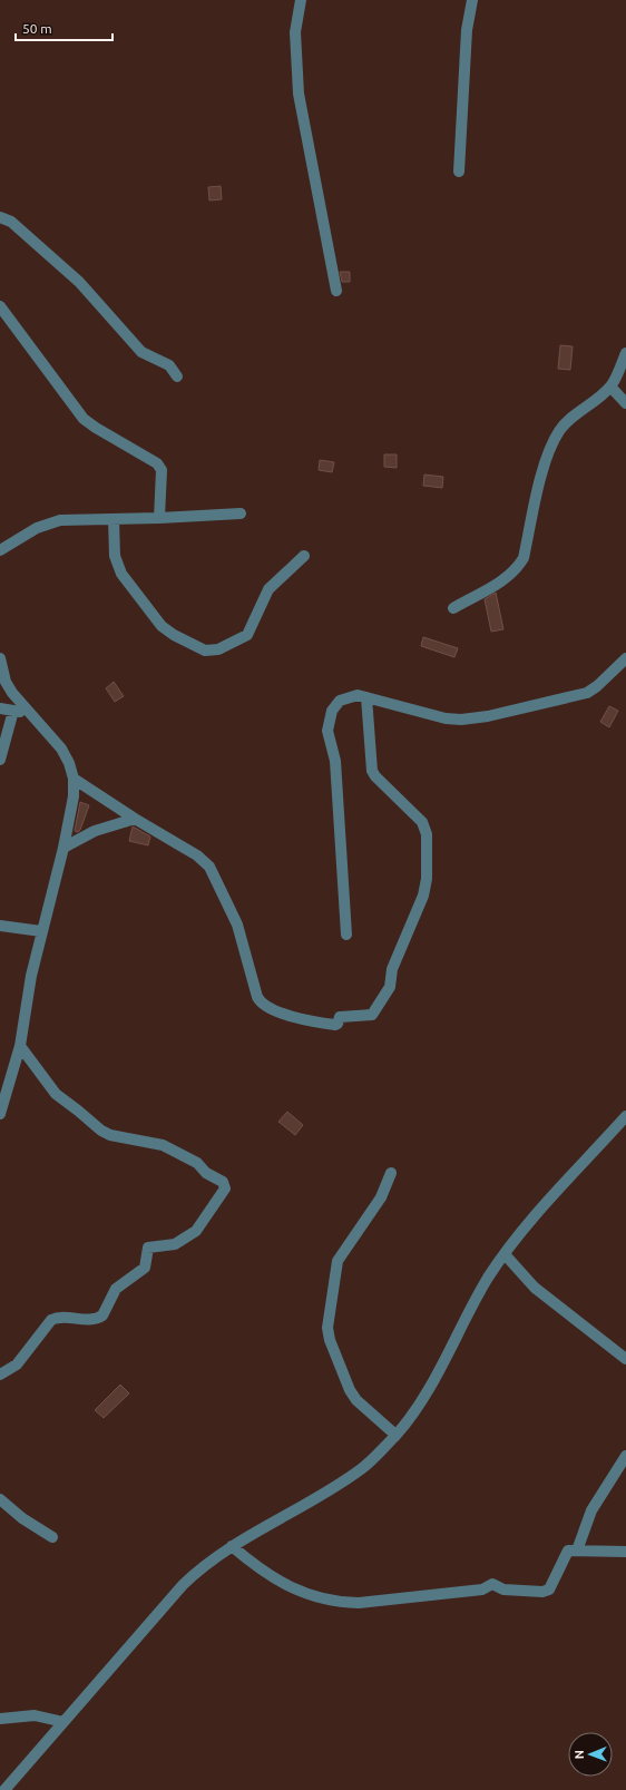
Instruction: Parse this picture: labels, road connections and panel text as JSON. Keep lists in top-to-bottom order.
{
  "scale_bar": "50 m",
  "north": "left"
}
